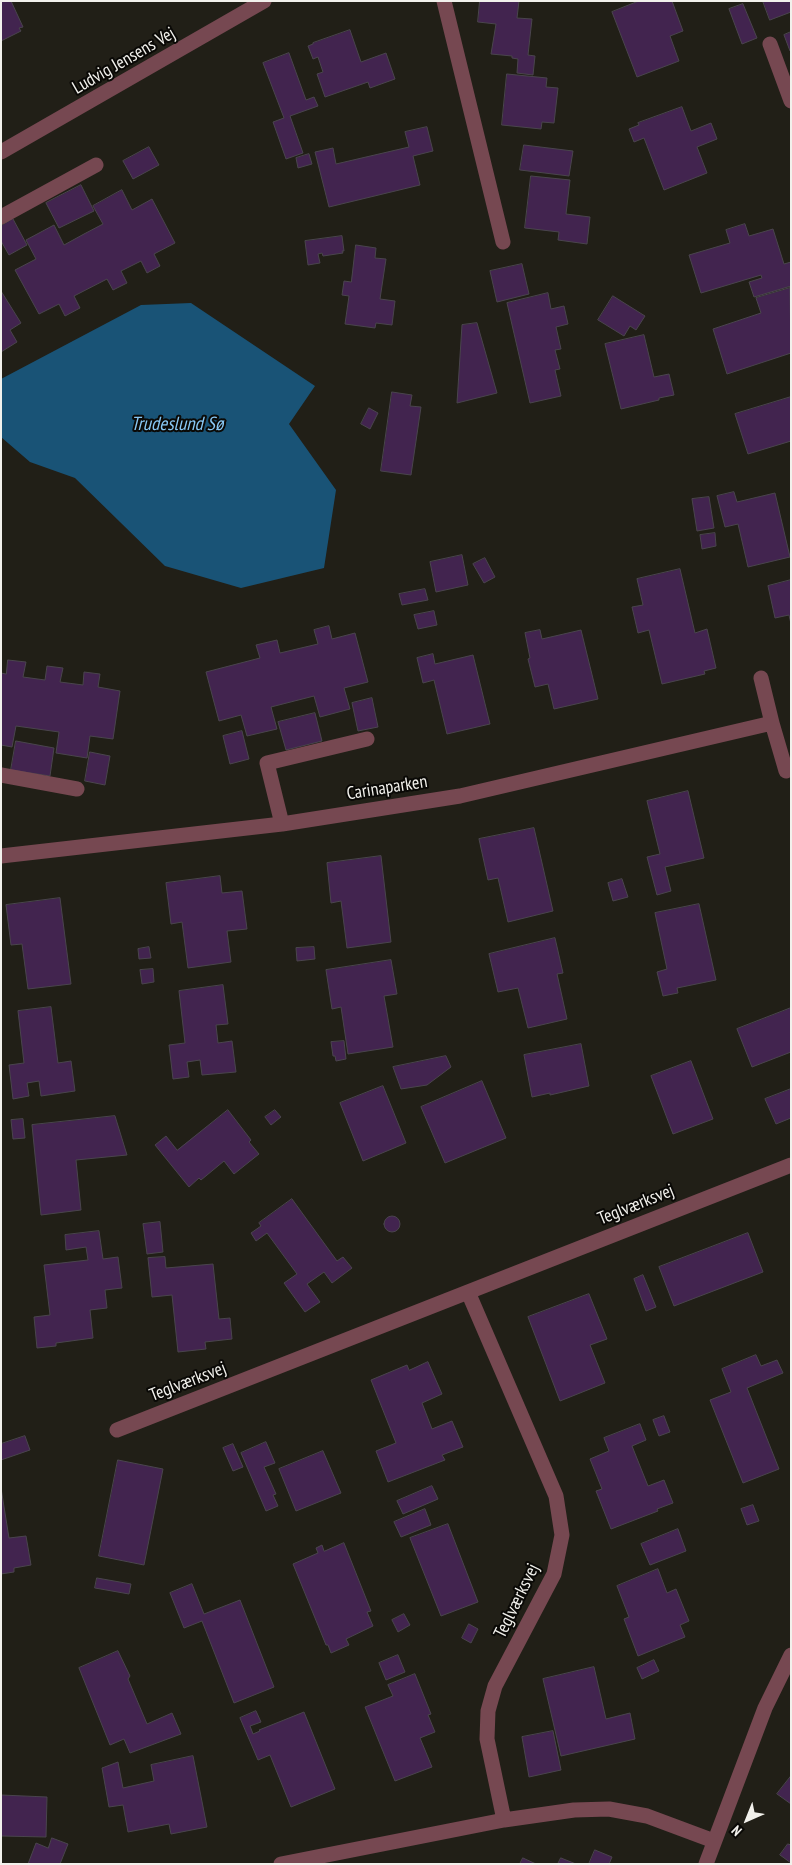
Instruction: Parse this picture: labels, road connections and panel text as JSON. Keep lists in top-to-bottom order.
{
  "streets": {
    "street": ["Ludvig Jensens Vej", "Carinaparken", "Teglværksvej"]
  },
  "water": ["Trudeslund Sø"],
  "north": "bottom left"
}
